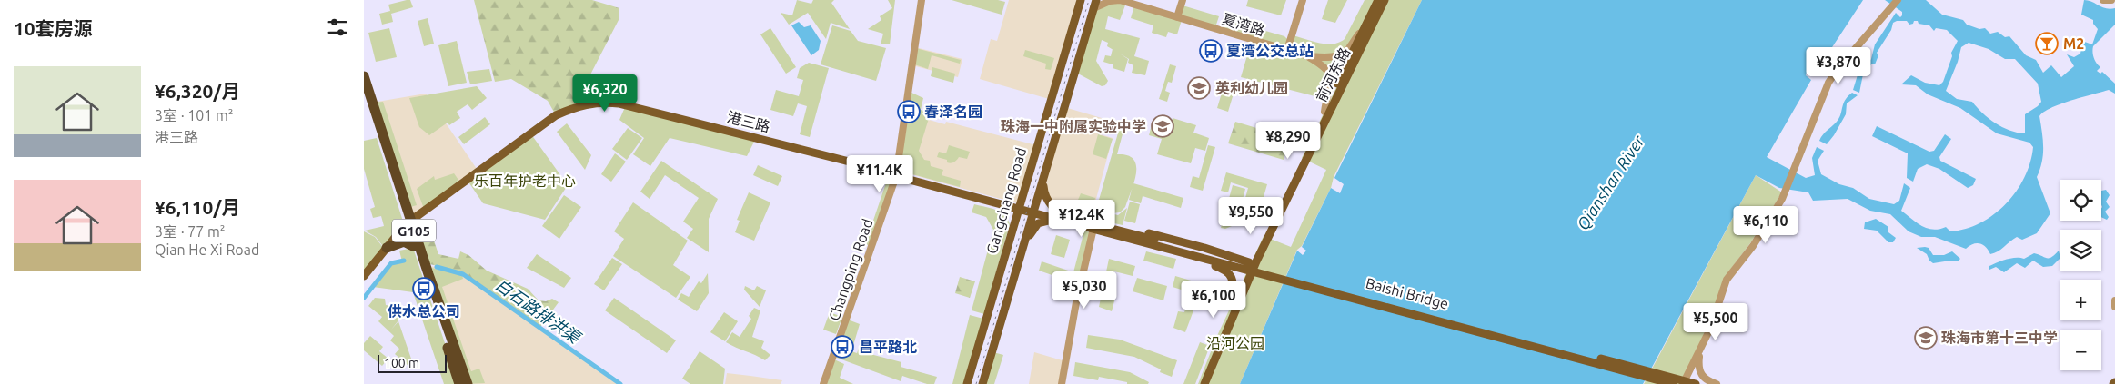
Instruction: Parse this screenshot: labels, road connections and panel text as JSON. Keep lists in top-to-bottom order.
{
  "streets": {
    "highway": ["G105"],
    "main road": [
      "前河东路",
      "港三路",
      "Gangchang Road",
      "Baishi Bridge"
    ],
    "street": ["夏湾路", "Changping Road"]
  },
  "crossings": [
    ["港三路", "Gangchang Road"],
    ["港三路", "G105"],
    ["港三路", "Changping Road"]
  ],
  "water": ["Qianshan River", "白石路排洪渠"],
  "parks": ["乐百年护老中心", "沿河公园"],
  "places": {
    "bar": ["M2"],
    "bus stop": [
      "夏湾公交总站",
      "春泽名园",
      "供水总公司",
      "昌平路北"
    ],
    "school or university": ["英利幼儿园", "珠海一中附属实验中学", "珠海市第十三中学"]
  },
  "scale_bar": "100 m",
  "page": {
    "heading": "10套房源",
    "price": [
      "¥3,870",
      "¥6,320",
      "¥8,290",
      "¥11.4K",
      "¥9,550",
      "¥12.4K",
      "¥6,110",
      "¥5,030",
      "¥6,100",
      "¥5,500"
    ],
    "list": [
      {
        "name": "¥6,320/月",
        "note": "3室 · 101 m² · 港三路"
      },
      {
        "name": "¥6,110/月",
        "note": "3室 · 77 m² · Qian He Xi Road"
      }
    ],
    "map_buttons": ["+", "−"],
    "scale": "100 m"
  }
}
